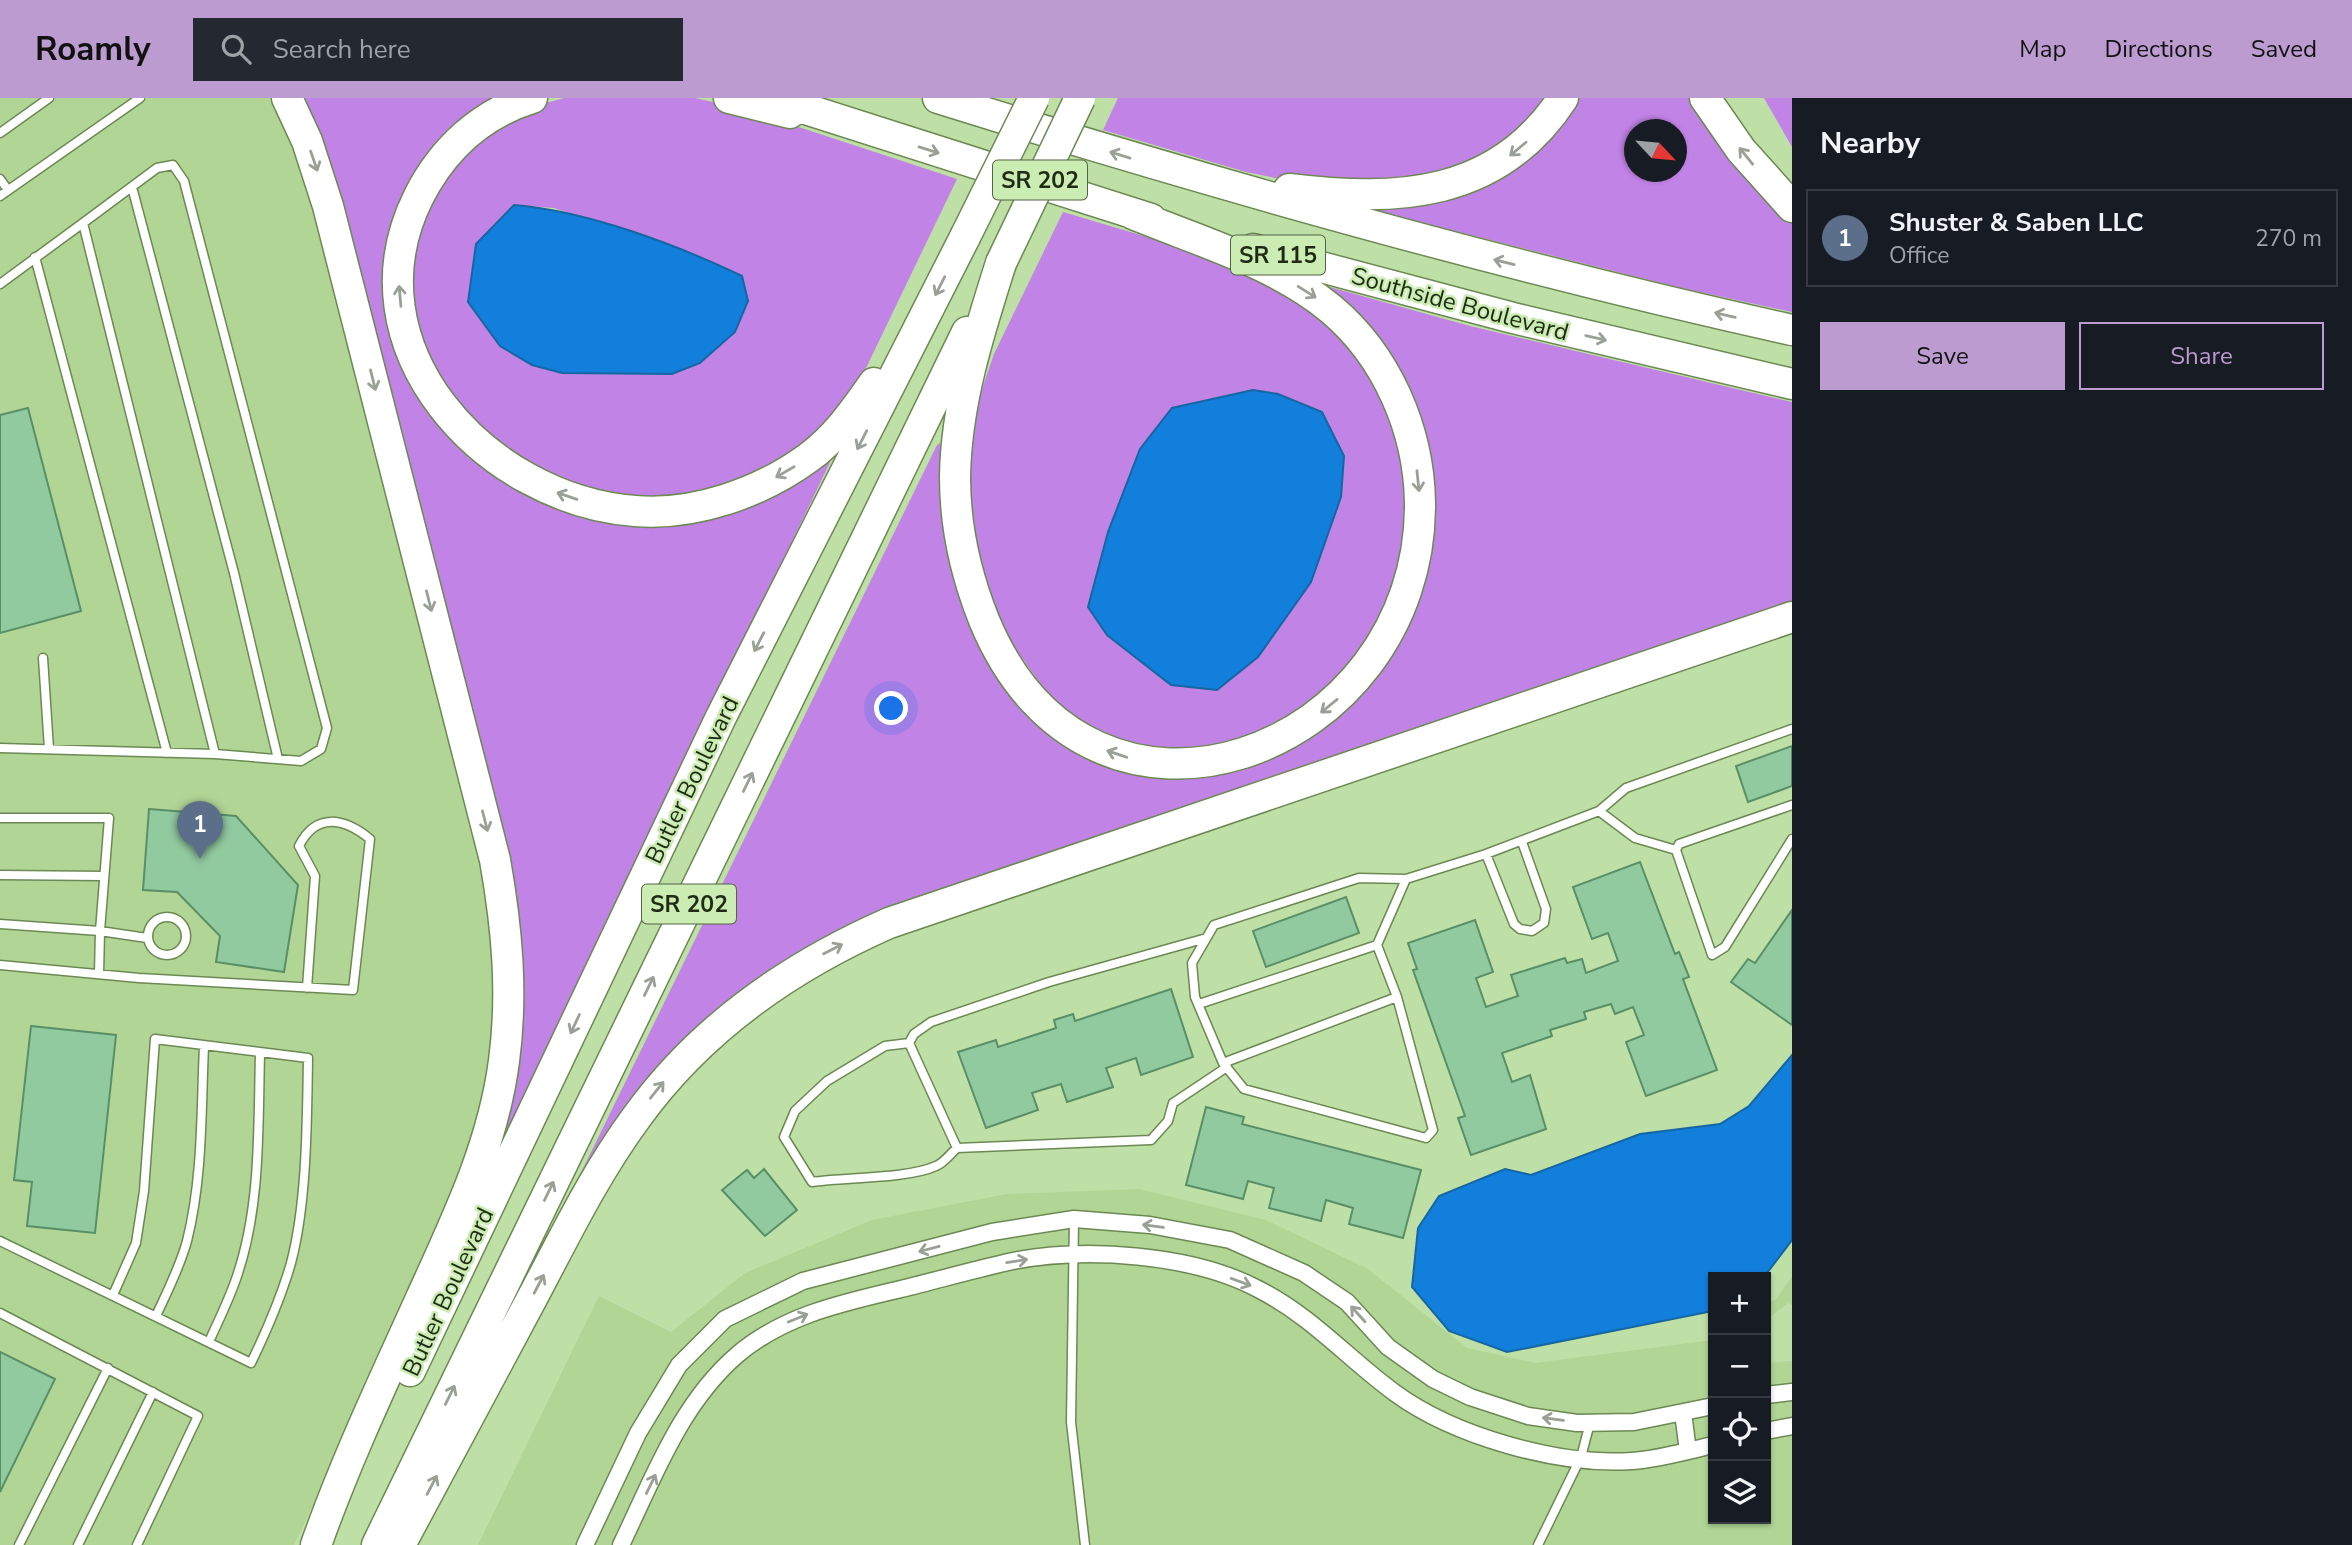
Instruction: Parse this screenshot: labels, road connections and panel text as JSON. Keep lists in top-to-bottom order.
{
  "streets": {
    "highway": [
      "SR 202",
      "SR 115",
      "Southside Boulevard",
      "Butler Boulevard"
    ]
  },
  "north": "bottom right",
  "page": {
    "header": "Roamly",
    "search": "Search here",
    "nav": ["Map", "Directions", "Saved"],
    "heading": "Nearby",
    "list": [
      {
        "mark": "1",
        "name": "Shuster & Saben LLC",
        "note": "Office",
        "value": "270 m"
      }
    ],
    "buttons": ["Save", "Share"],
    "pins": "1",
    "map_buttons": ["+", "−"]
  }
}
